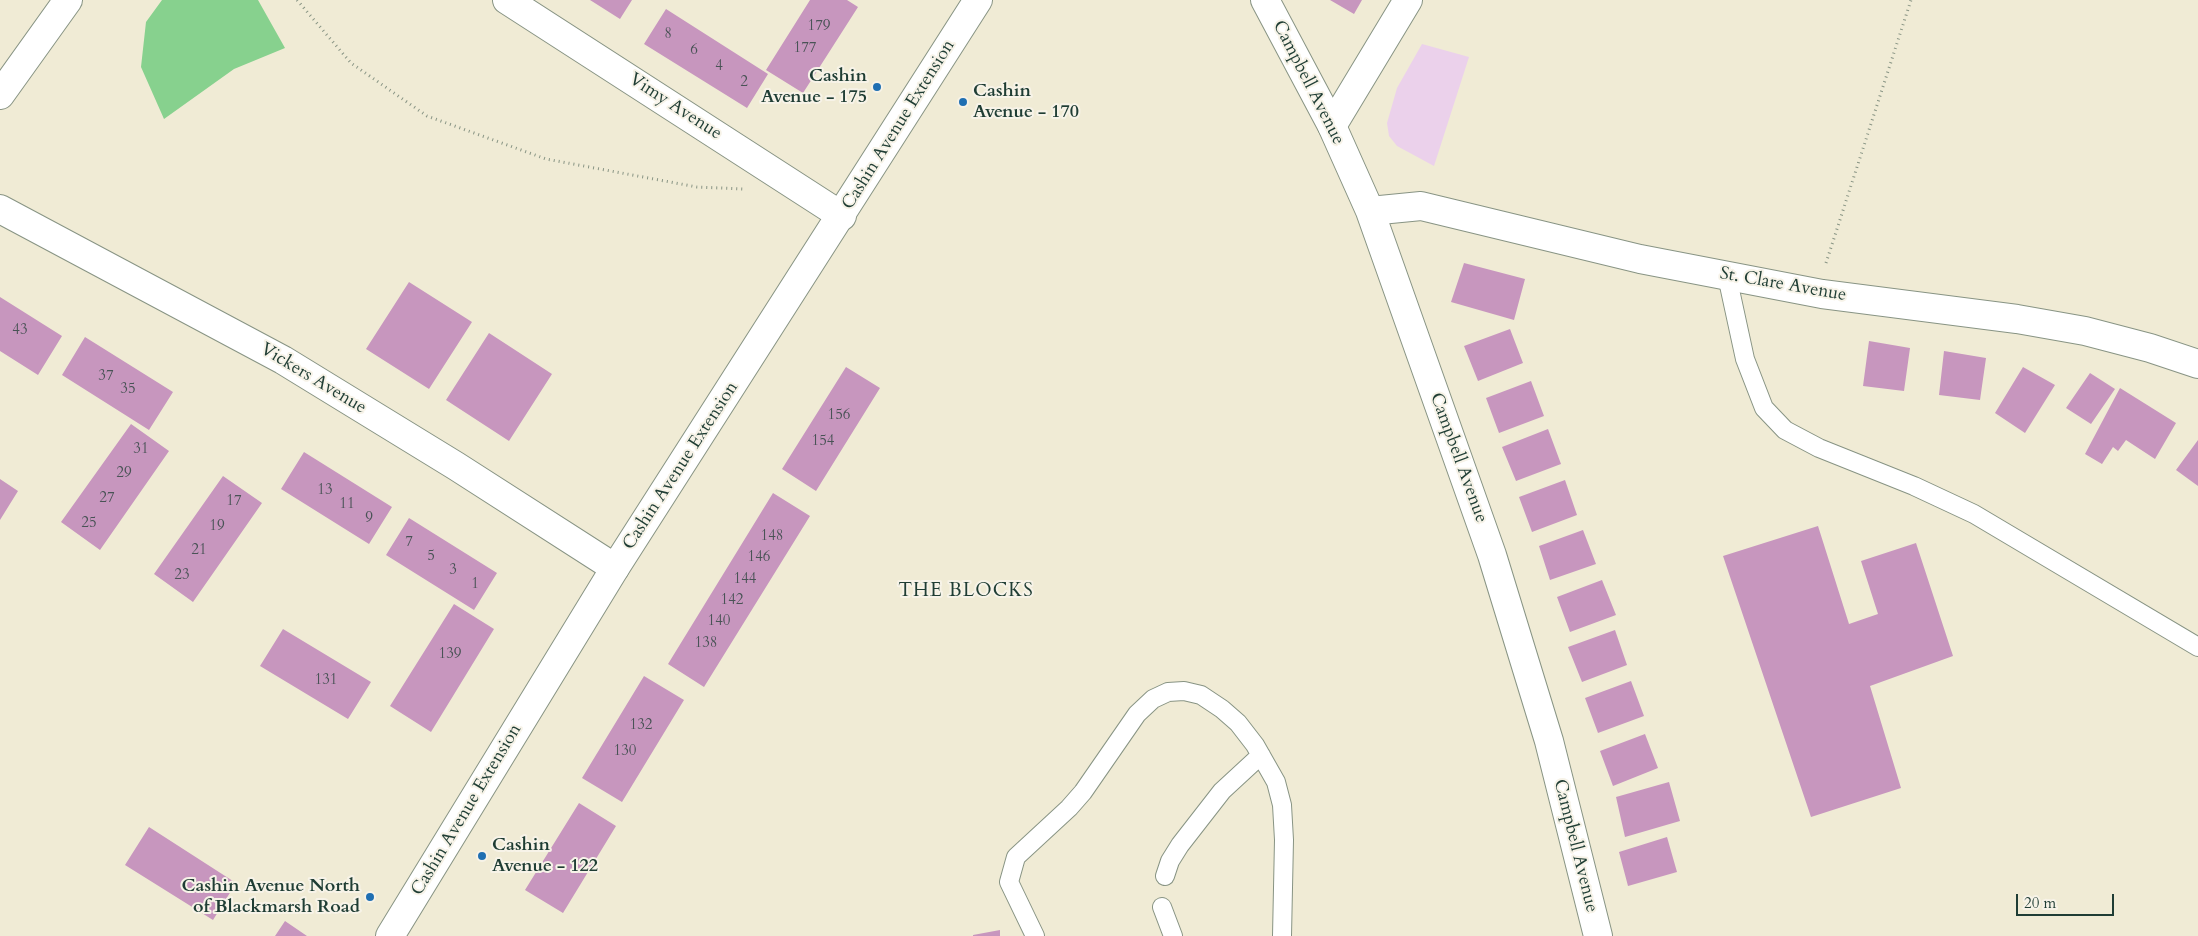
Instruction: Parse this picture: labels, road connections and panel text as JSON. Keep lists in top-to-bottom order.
{
  "streets": {
    "street": [
      "Campbell Avenue",
      "Vimy Avenue",
      "Cashin Avenue Extension",
      "St. Clare Avenue",
      "Vickers Avenue"
    ]
  },
  "crossings": [
    ["Campbell Avenue", "St. Clare Avenue"],
    ["Vimy Avenue", "Cashin Avenue Extension"],
    ["Cashin Avenue Extension", "Vickers Avenue"]
  ],
  "districts": ["THE BLOCKS"],
  "places": [
    "Cashin Avenue - 175",
    "Cashin Avenue - 170",
    "Cashin Avenue - 122",
    "Cashin Avenue North of Blackmarsh Road"
  ],
  "house_numbers": [
    "179",
    "8",
    "177",
    "6",
    "4",
    "2",
    "43",
    "37",
    "35",
    "156",
    "154",
    "31",
    "29",
    "13",
    "27",
    "17",
    "11",
    "9",
    "25",
    "19",
    "148",
    "7",
    "21",
    "5",
    "146",
    "3",
    "23",
    "144",
    "1",
    "142",
    "140",
    "138",
    "139",
    "131",
    "132",
    "130"
  ],
  "scale_bar": "20 m"
}
